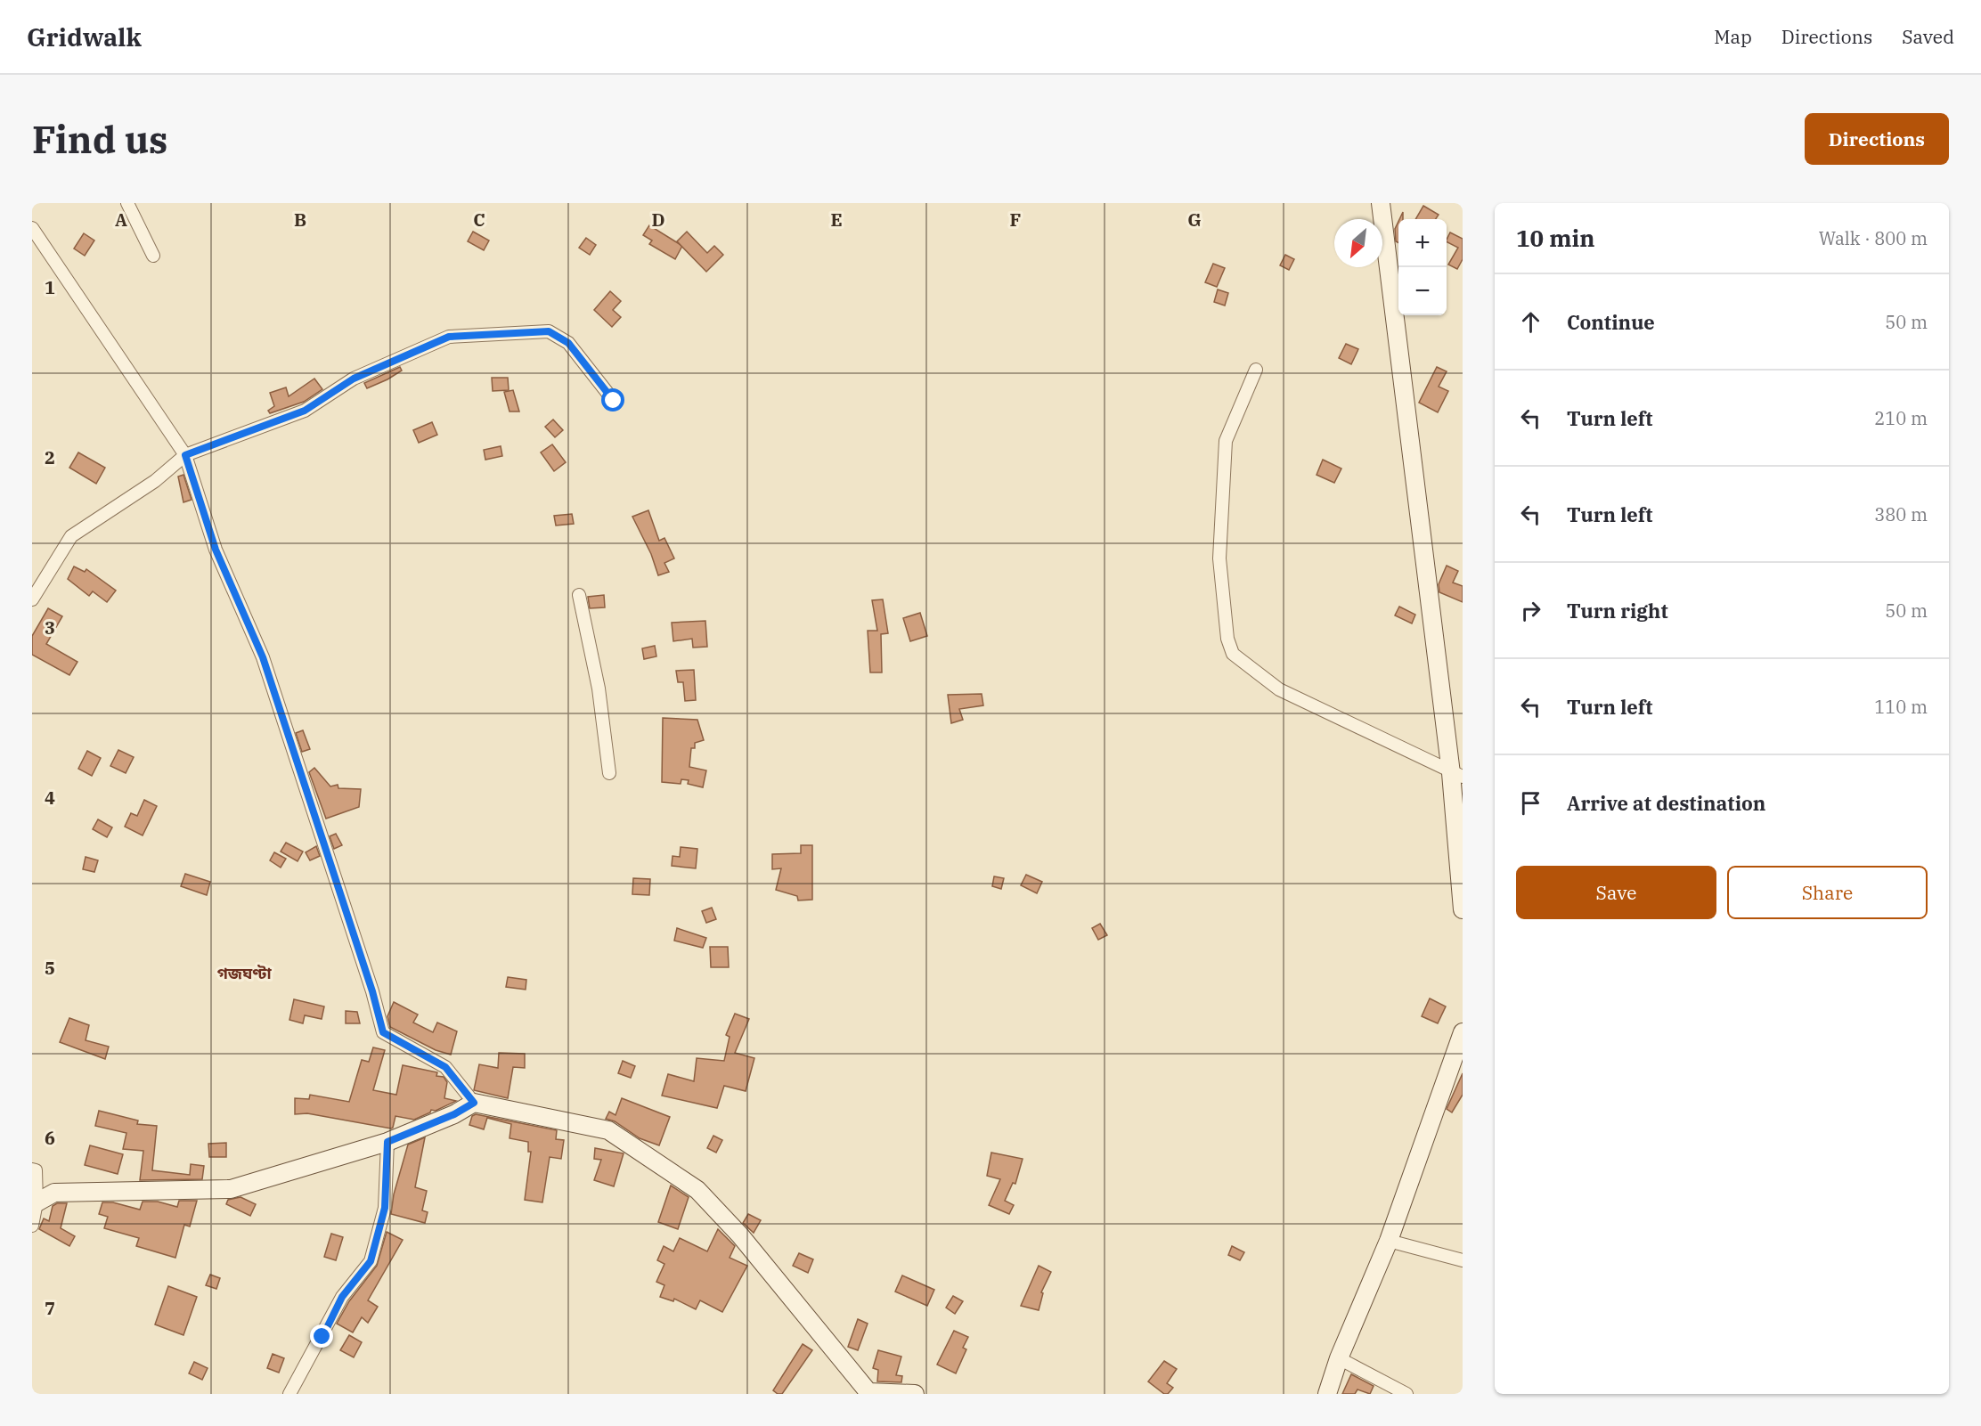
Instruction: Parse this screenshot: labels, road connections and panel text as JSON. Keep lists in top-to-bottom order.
{
  "districts": ["গজঘণ্টা"],
  "north": "bottom left",
  "page": {
    "header": "Gridwalk",
    "nav": ["Map", "Directions", "Saved"],
    "buttons": [
      "Directions",
      ["Save", "Share"]
    ],
    "title": "Find us",
    "heading": ["10 min", "Walk · 800 m"],
    "map_buttons": ["+", "−"],
    "list": [
      ["Continue", "50 m"],
      ["Turn left", "210 m"],
      ["Turn left", "380 m"],
      ["Turn right", "50 m"],
      ["Turn left", "110 m"],
      "Arrive at destination"
    ]
  },
  "grid": {
    "columns": [
      "A",
      "B",
      "C",
      "D",
      "E",
      "F",
      "G"
    ],
    "rows": [
      "1",
      "2",
      "3",
      "4",
      "5",
      "6",
      "7"
    ]
  }
}
